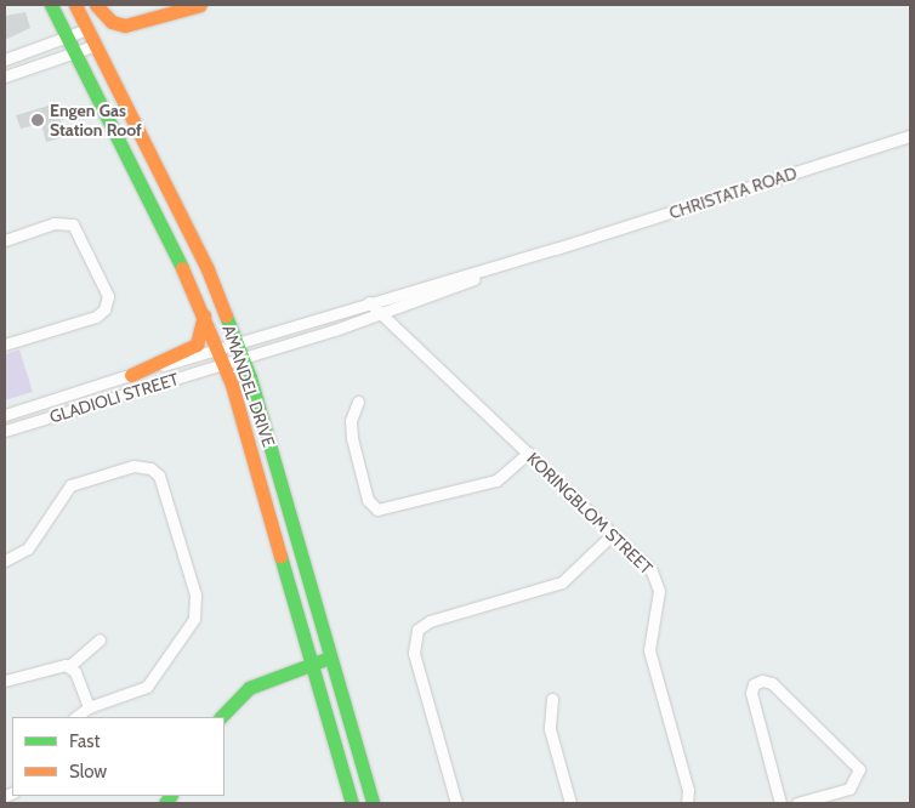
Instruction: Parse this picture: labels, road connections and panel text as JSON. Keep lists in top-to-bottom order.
{
  "streets": {
    "street": [
      "CHRISTATA ROAD",
      "AMANDEL DRIVE",
      "GLADIOLI STREET",
      "KORINGBLOM STREET"
    ]
  },
  "crossings": [
    ["CHRISTATA ROAD", "KORINGBLOM STREET"],
    ["AMANDEL DRIVE", "GLADIOLI STREET"]
  ],
  "places": ["Engen Gas Station Roof"],
  "legend": ["Fast", "Slow"]
}
